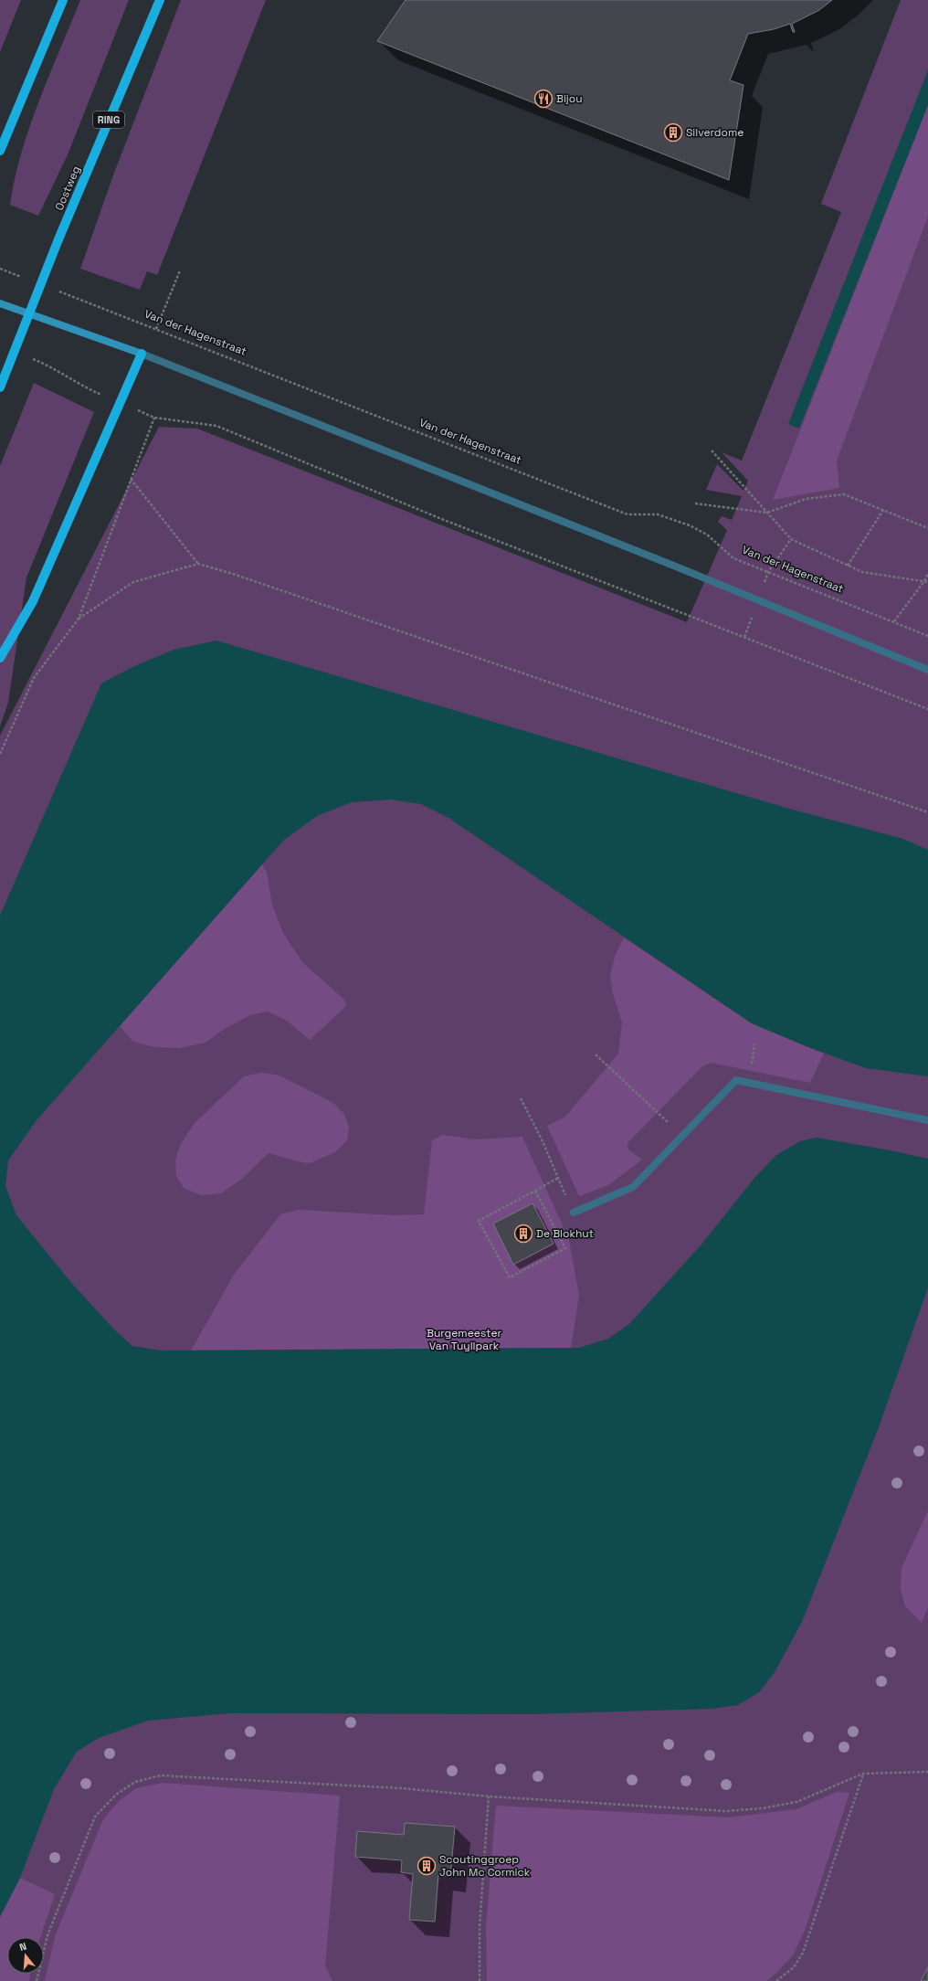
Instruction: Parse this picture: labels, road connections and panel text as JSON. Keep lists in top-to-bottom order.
{
  "streets": {
    "main road": ["RING", "Oostweg"],
    "path": ["Van der Hagenstraat"]
  },
  "parks": ["Burgemeester Van Tuyllpark"],
  "places": {
    "restaurant": ["Bijou"],
    "building": ["Silverdome", "De Blokhut", "Scoutinggroep John Mc Cormick"]
  },
  "north": "top"
}
